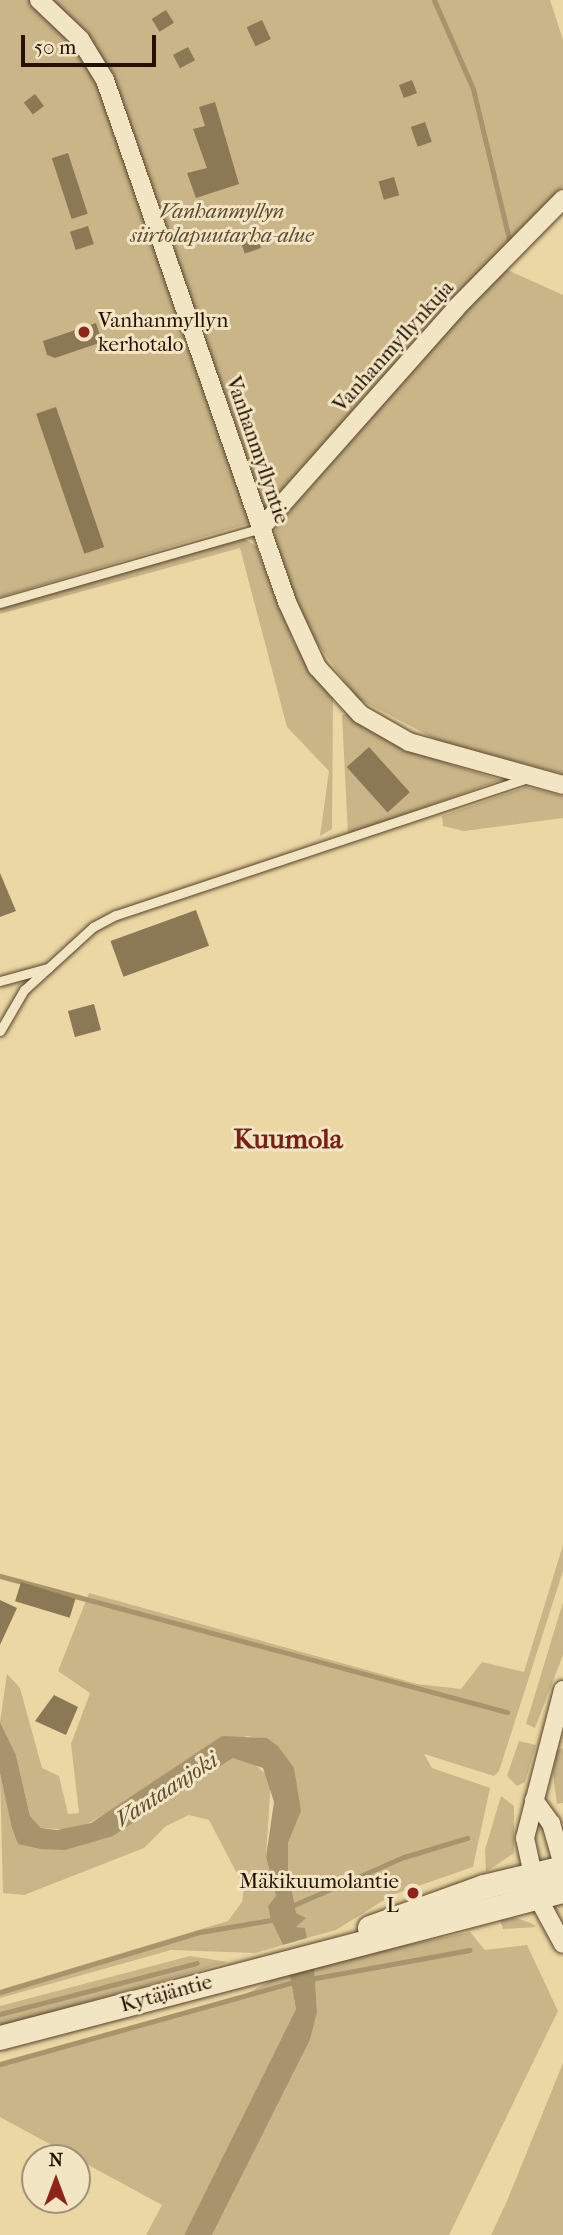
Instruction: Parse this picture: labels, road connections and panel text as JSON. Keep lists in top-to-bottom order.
{
  "streets": {
    "street": ["Vanhanmyllynkuja", "Vanhanmyllyntie", "Kytäjäntie"]
  },
  "crossings": [
    ["Vanhanmyllynkuja", "Vanhanmyllyntie"]
  ],
  "districts": ["Kuumola"],
  "water": ["Vantaanjoki"],
  "parks": ["Vanhanmyllyn siirtolapuutarha-alue"],
  "places": ["Vanhanmyllyn kerhotalo", "Mäkikuumolantie L"],
  "scale_bar": "50 m",
  "north": "top"
}
